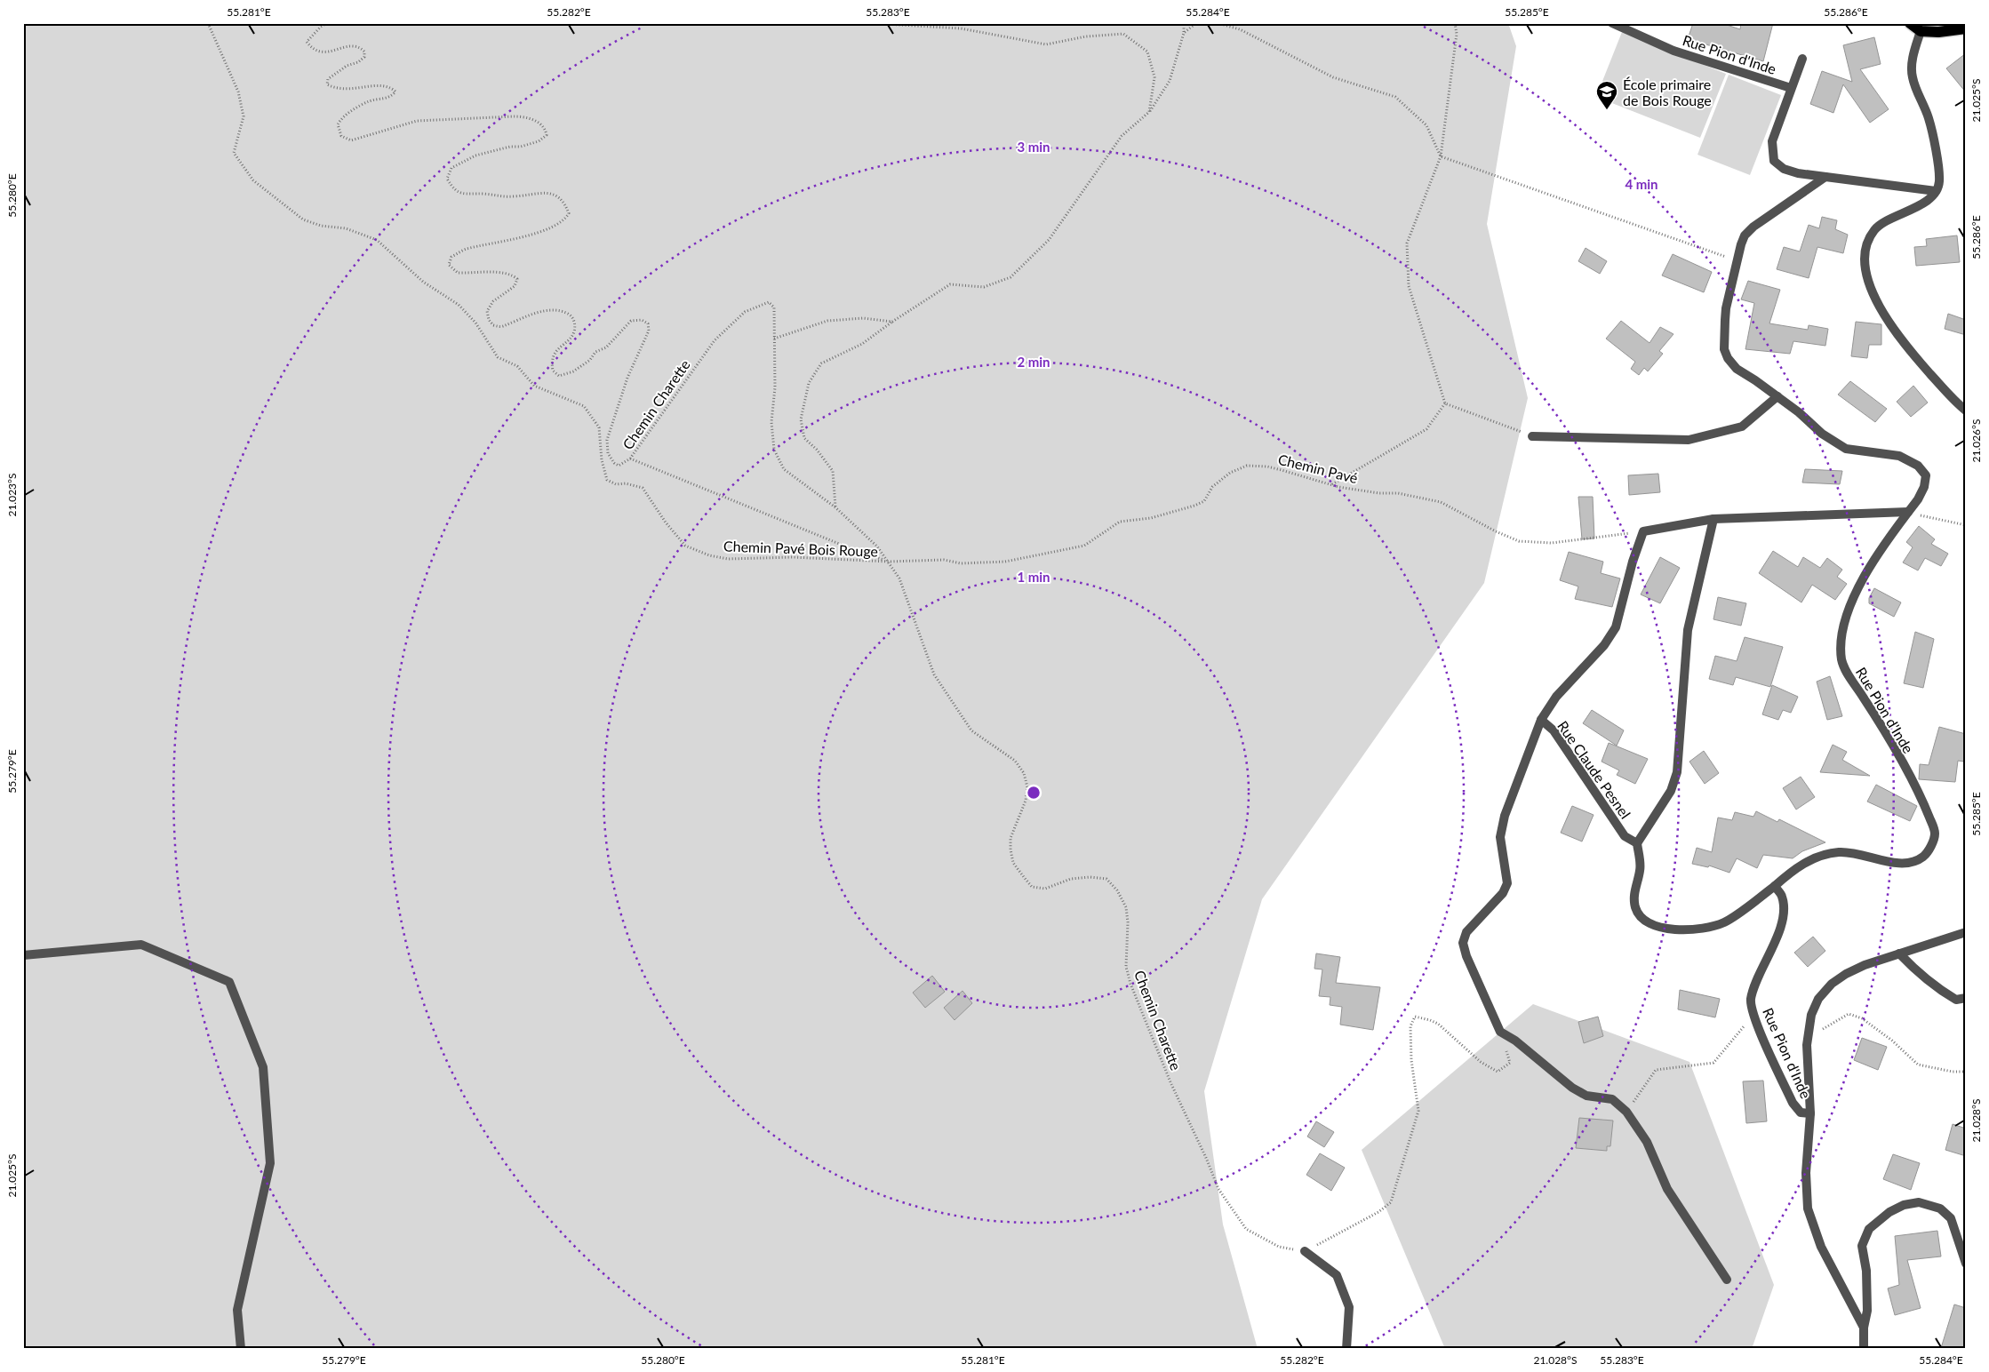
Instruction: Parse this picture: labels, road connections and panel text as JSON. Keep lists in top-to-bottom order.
{
  "streets": {
    "street": ["Rue Pion d'Inde", "Rue Claude Pesnel"],
    "path": ["Chemin Charette", "Chemin Pavé", "Chemin Pavé Bois Rouge"]
  },
  "crossings": [
    ["Chemin Charette", "Chemin Pavé Bois Rouge"],
    ["Chemin Pavé", "Chemin Pavé Bois Rouge"]
  ],
  "places": {
    "school or university": ["École primaire de Bois Rouge"]
  },
  "coordinates": [
    "55.281°E",
    "55.282°E",
    "55.283°E",
    "55.284°E",
    "55.285°E",
    "55.286°E",
    "21.025°S",
    "55.280°E",
    "21.026°S",
    "21.023°S",
    "55.279°E",
    "21.028°S"
  ],
  "rings": [
    "3 min",
    "4 min",
    "2 min",
    "1 min"
  ]
}
